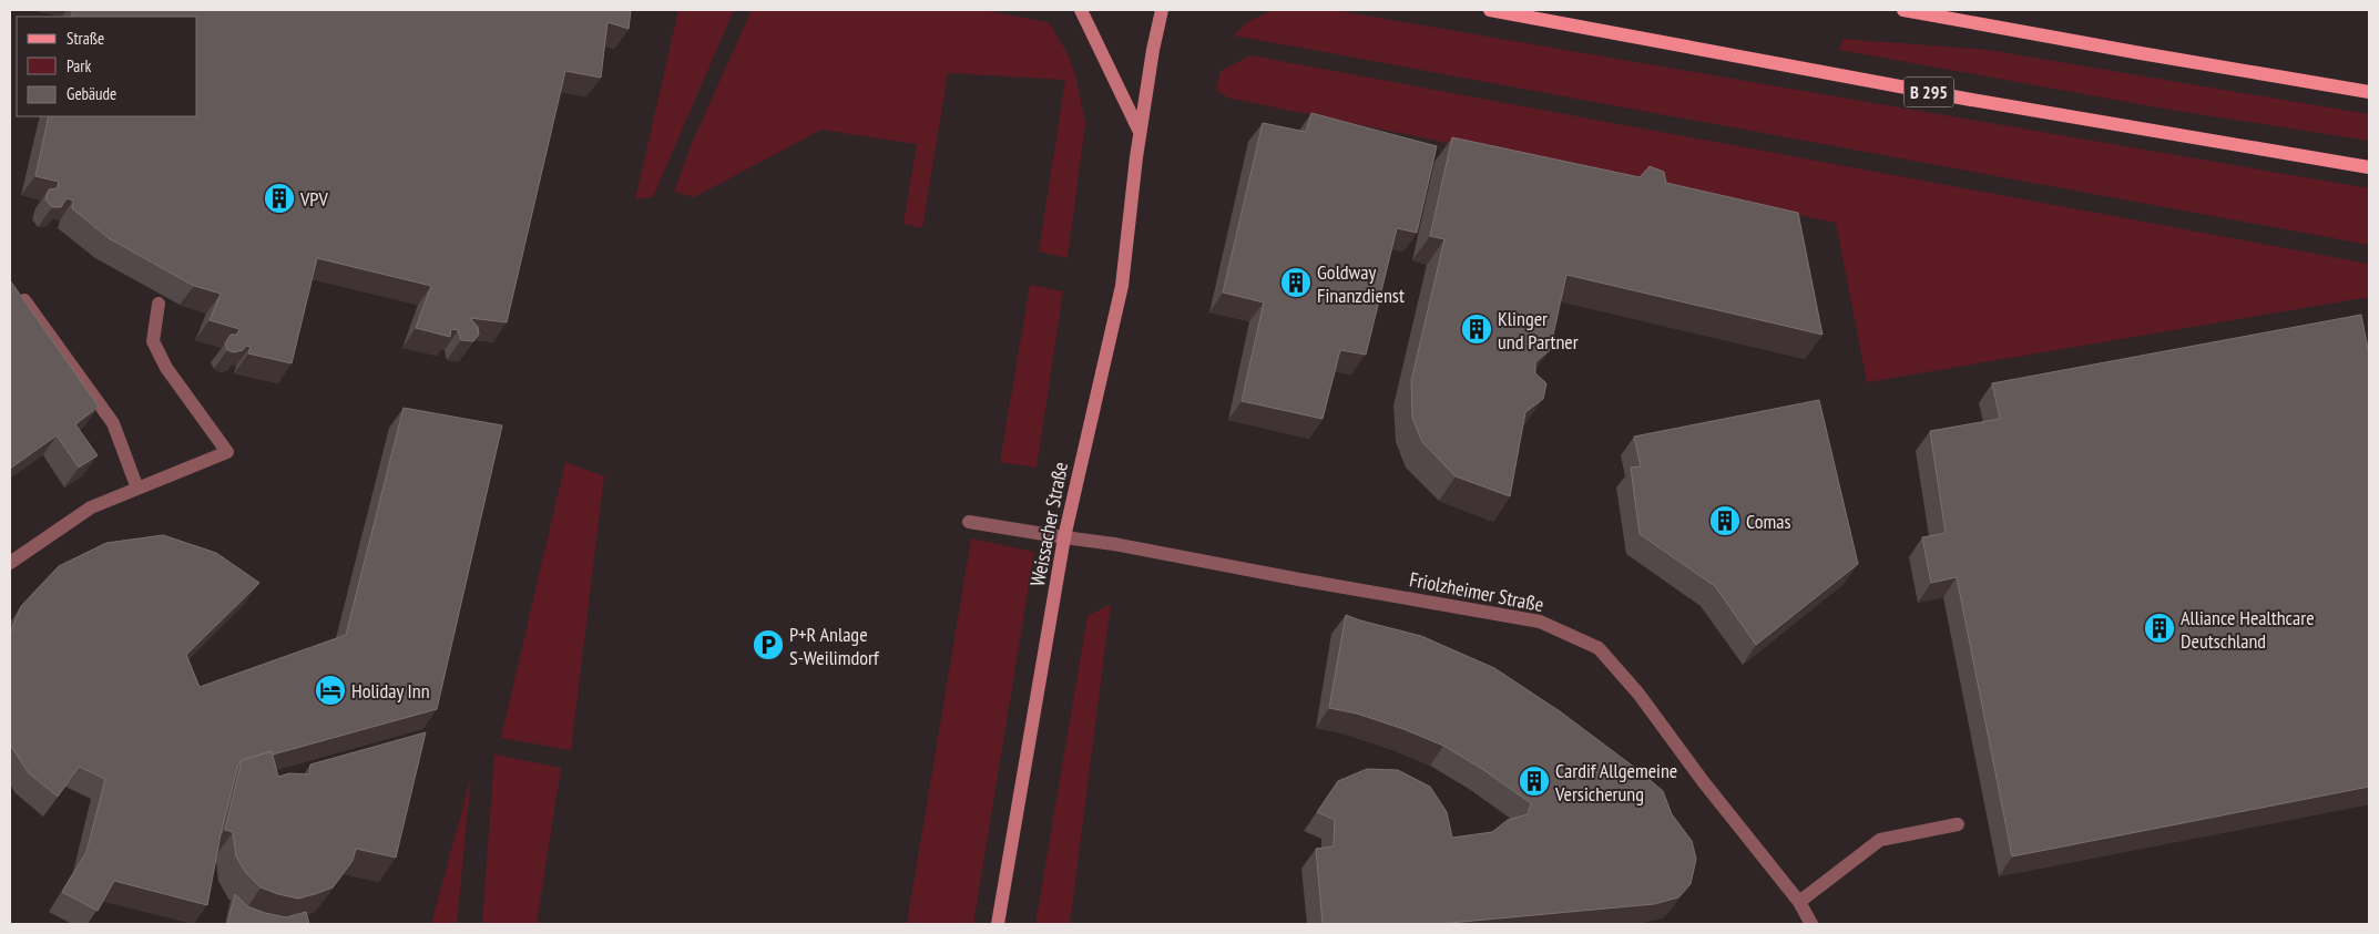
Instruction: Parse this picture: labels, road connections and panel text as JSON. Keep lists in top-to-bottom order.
{
  "streets": {
    "main road": ["B 295"],
    "street": ["Weissacher Straße", "Friolzheimer Straße"]
  },
  "crossings": [
    ["Weissacher Straße", "Friolzheimer Straße"]
  ],
  "places": {
    "building": [
      "VPV",
      "Goldway Finanzdienst",
      "Klinger und Partner",
      "Comas",
      "Alliance Healthcare Deutschland",
      "Cardif Allgemeine Versicherung"
    ],
    "parking": ["P+R Anlage S-Weilimdorf"],
    "hotel": ["Holiday Inn"]
  },
  "legend": ["Straße", "Park", "Gebäude"]
}
